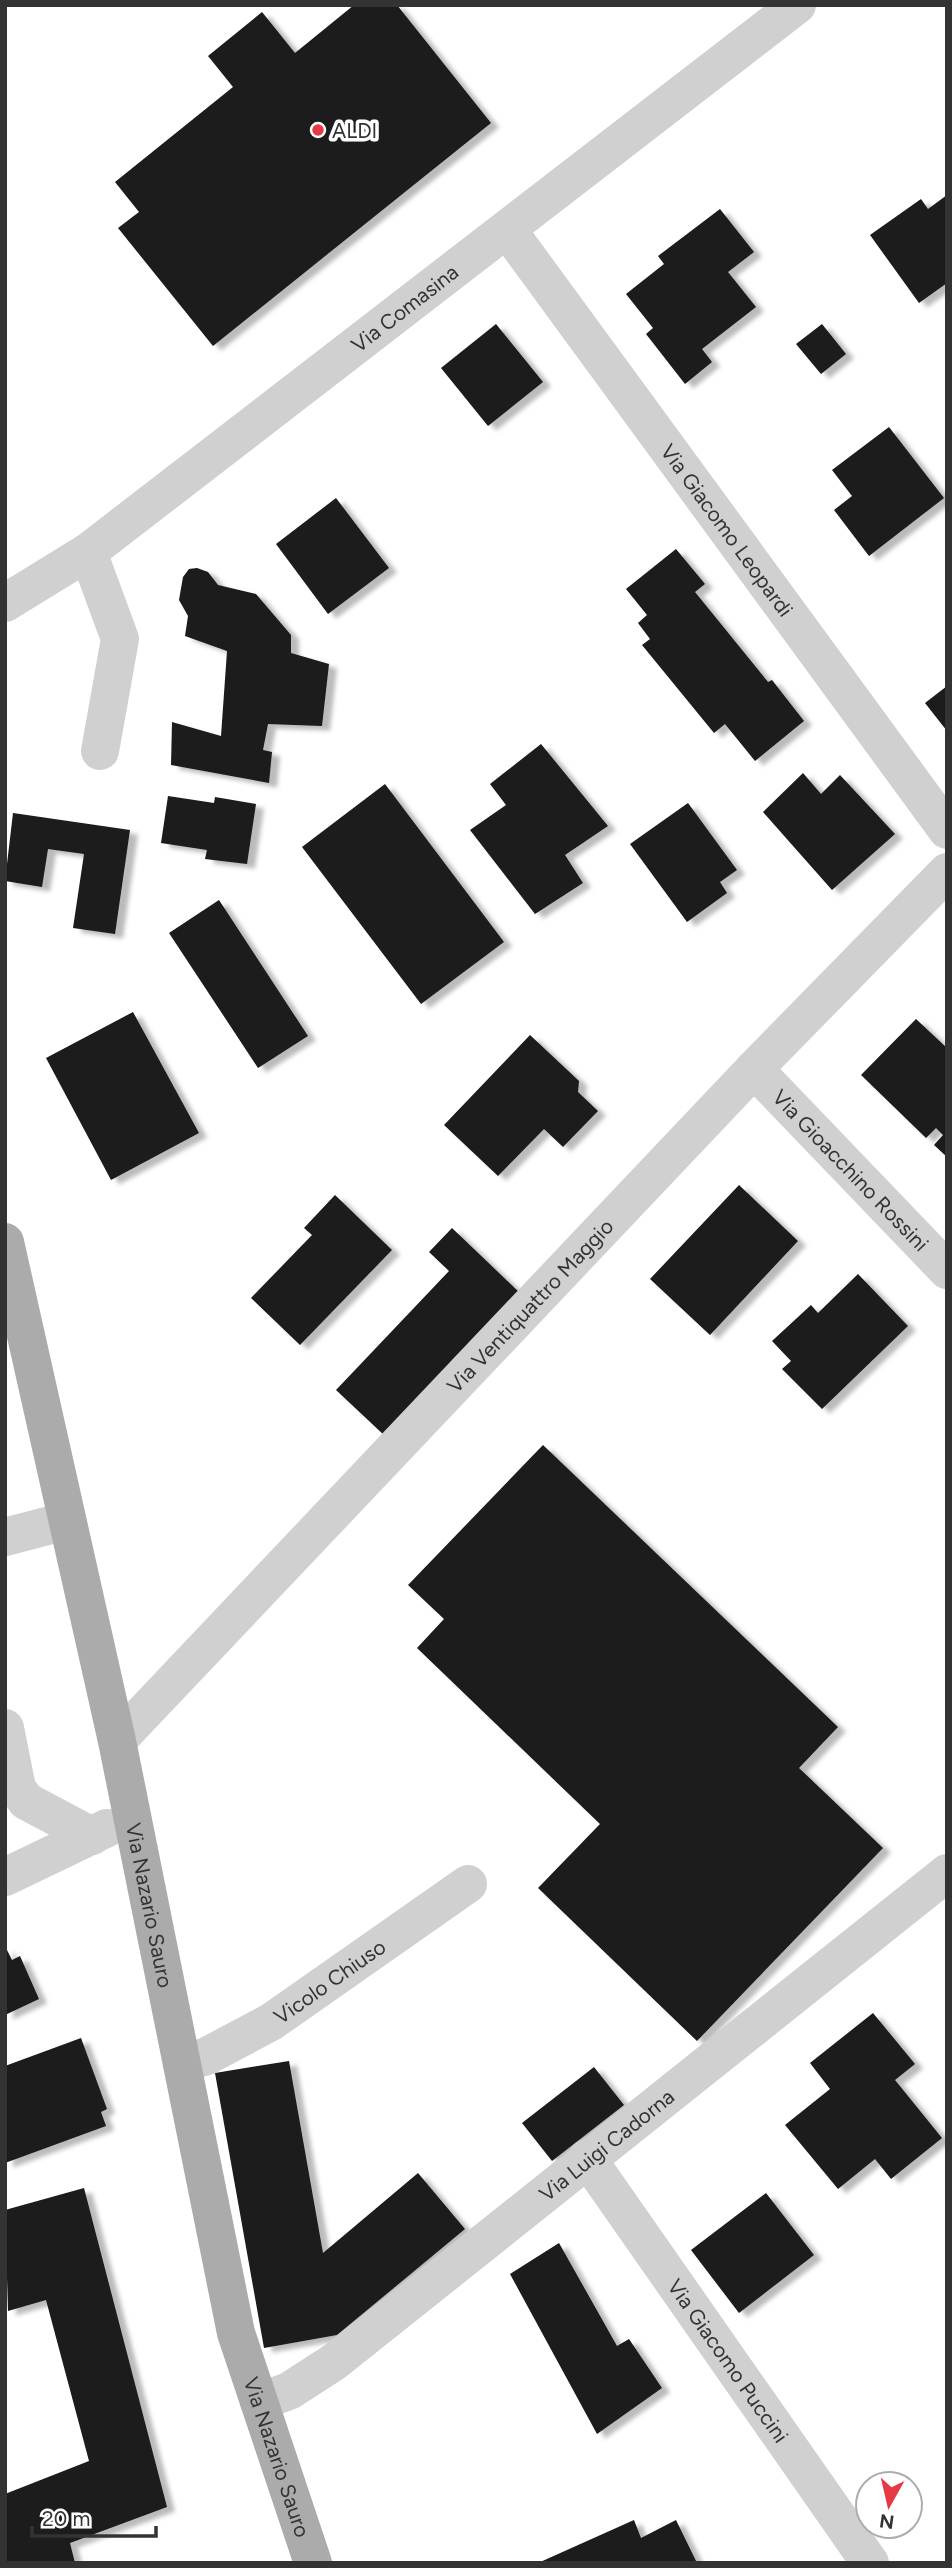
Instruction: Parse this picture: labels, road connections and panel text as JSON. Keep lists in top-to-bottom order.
{
  "streets": {
    "main road": ["Via Nazario Sauro"],
    "street": [
      "Via Comasina",
      "Via Giacomo Leopardi",
      "Via Gioacchino Rossini",
      "Via Ventiquattro Maggio",
      "Vicolo Chiuso",
      "Via Luigi Cadorna",
      "Via Giacomo Puccini"
    ]
  },
  "crossings": [
    ["Via Comasina", "Via Giacomo Leopardi"],
    ["Via Gioacchino Rossini", "Via Ventiquattro Maggio"],
    ["Via Ventiquattro Maggio", "Via Nazario Sauro"],
    ["Via Nazario Sauro", "Vicolo Chiuso"],
    ["Via Nazario Sauro", "Via Luigi Cadorna"],
    ["Via Luigi Cadorna", "Via Giacomo Puccini"]
  ],
  "places": ["ALDI"],
  "scale_bar": "20 m",
  "north": "bottom"
}
